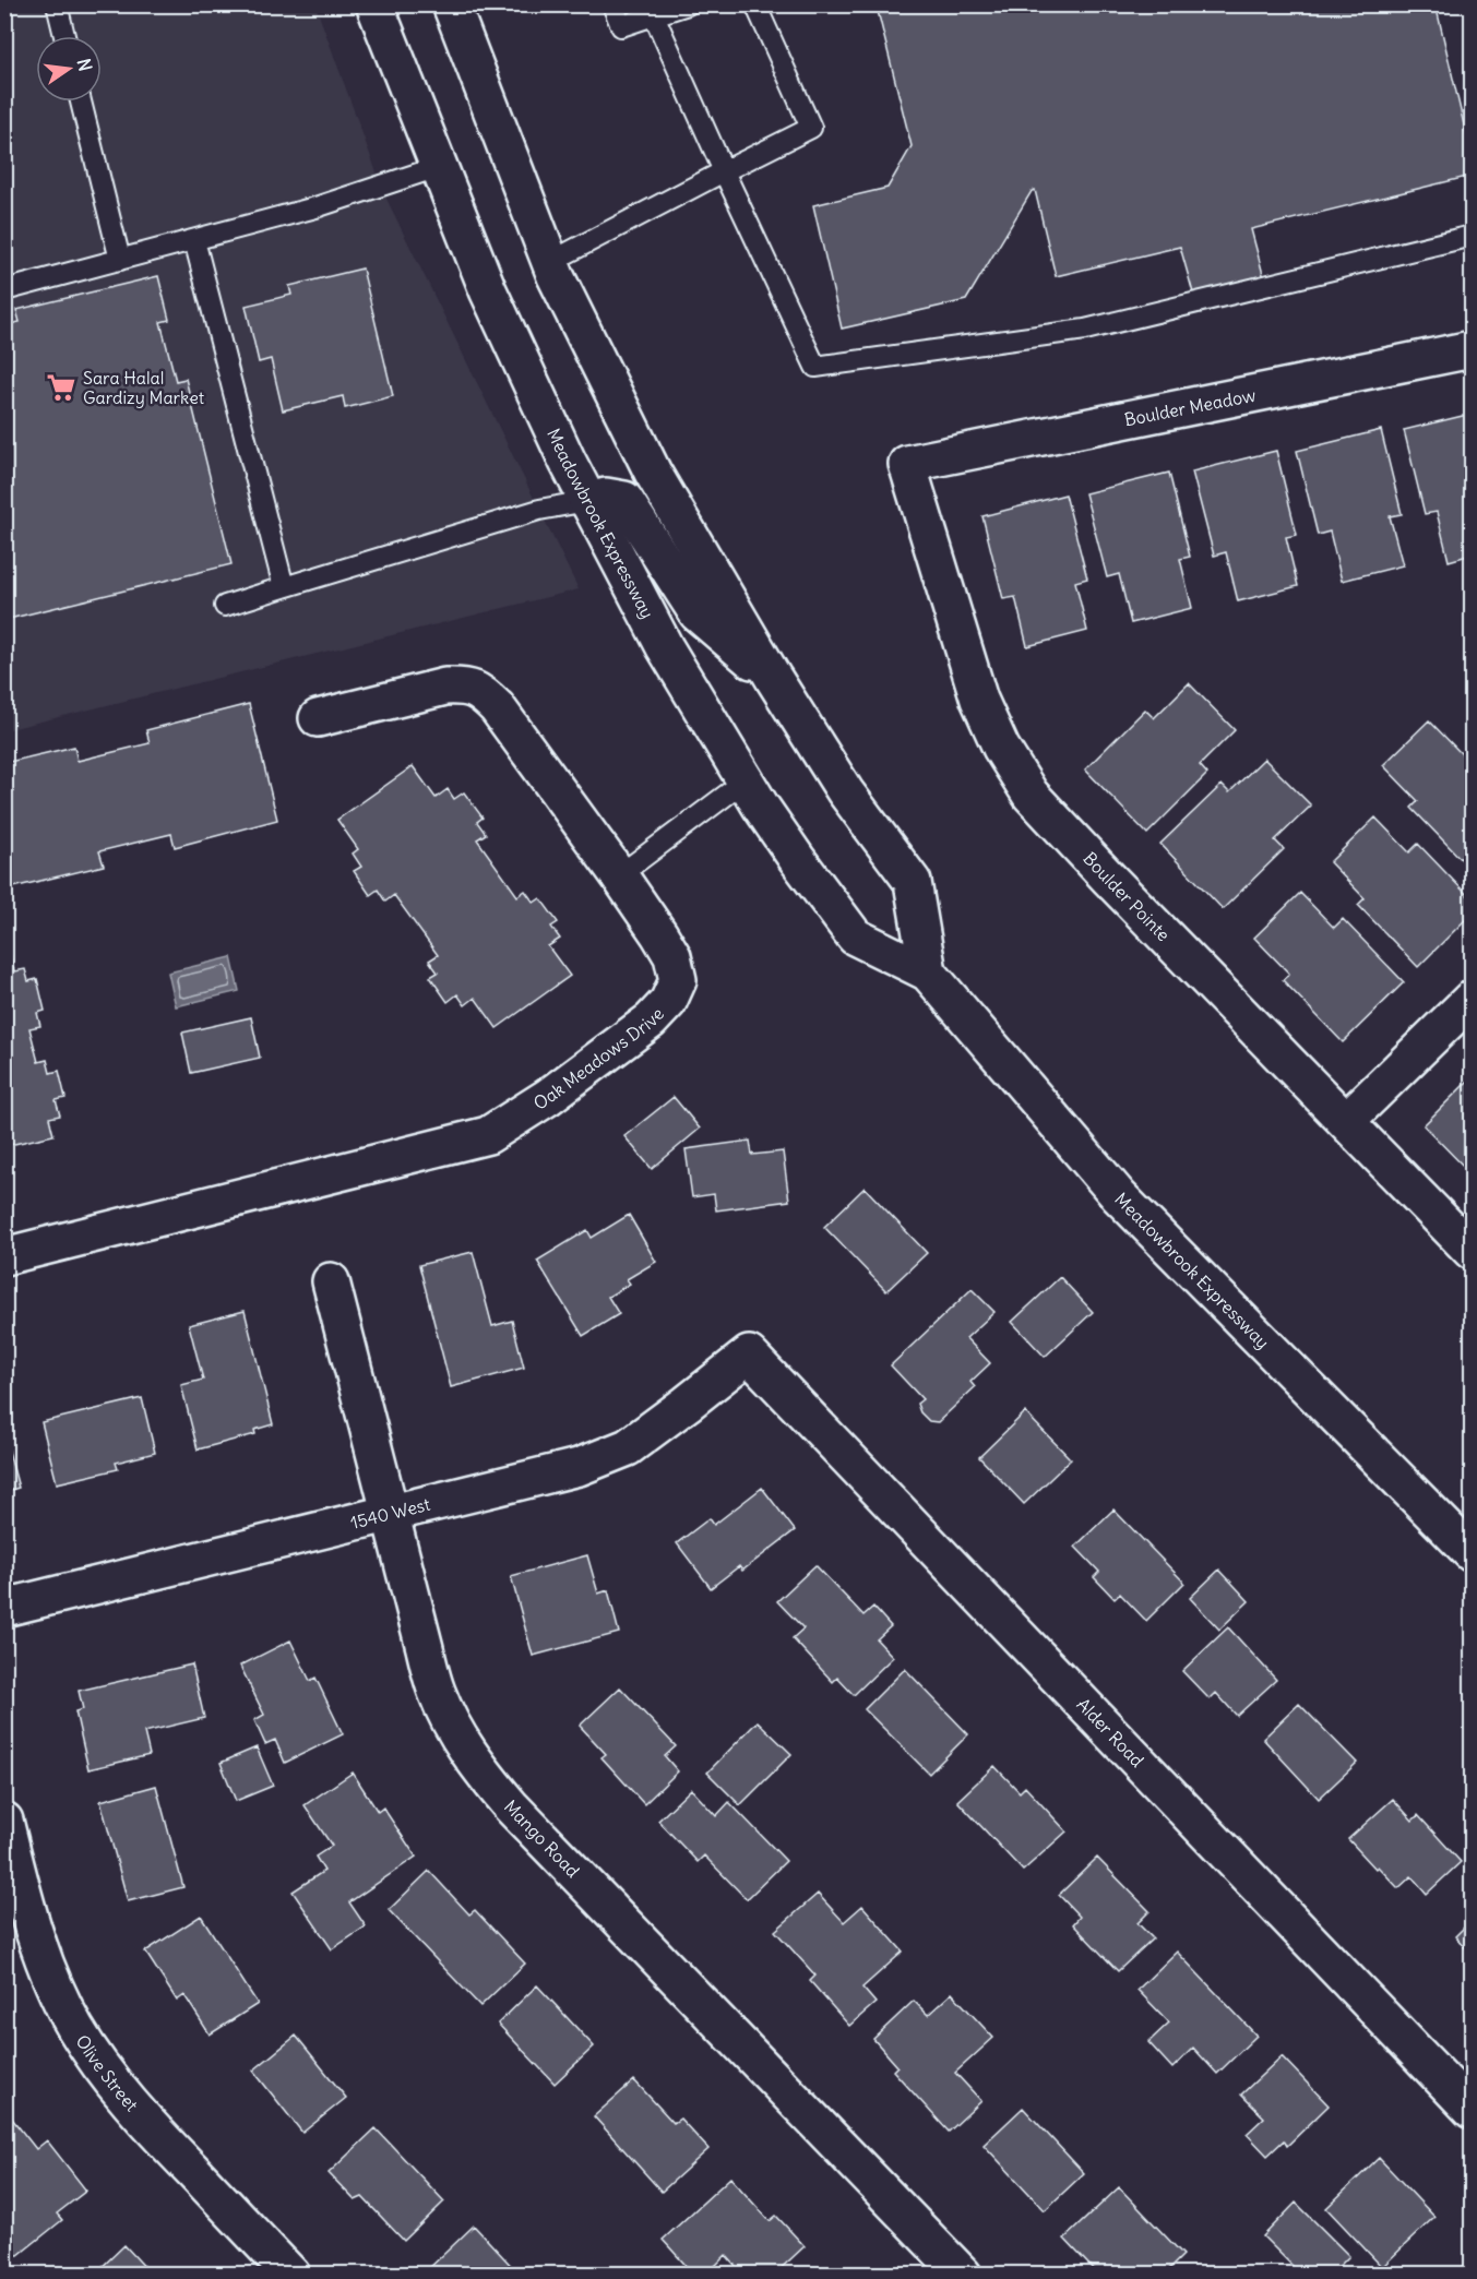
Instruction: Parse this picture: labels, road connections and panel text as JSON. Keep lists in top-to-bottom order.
{
  "streets": {
    "street": [
      "Boulder Meadow",
      "Meadowbrook Expressway",
      "Boulder Pointe",
      "Oak Meadows Drive",
      "1540 West",
      "Alder Road",
      "Mango Road",
      "Olive Street"
    ]
  },
  "crossings": [
    ["Boulder Meadow", "Boulder Pointe"],
    ["1540 West", "Alder Road"],
    ["1540 West", "Mango Road"]
  ],
  "places": {
    "supermarket": ["Sara Halal Gardizy Market"]
  },
  "north": "right"
}
